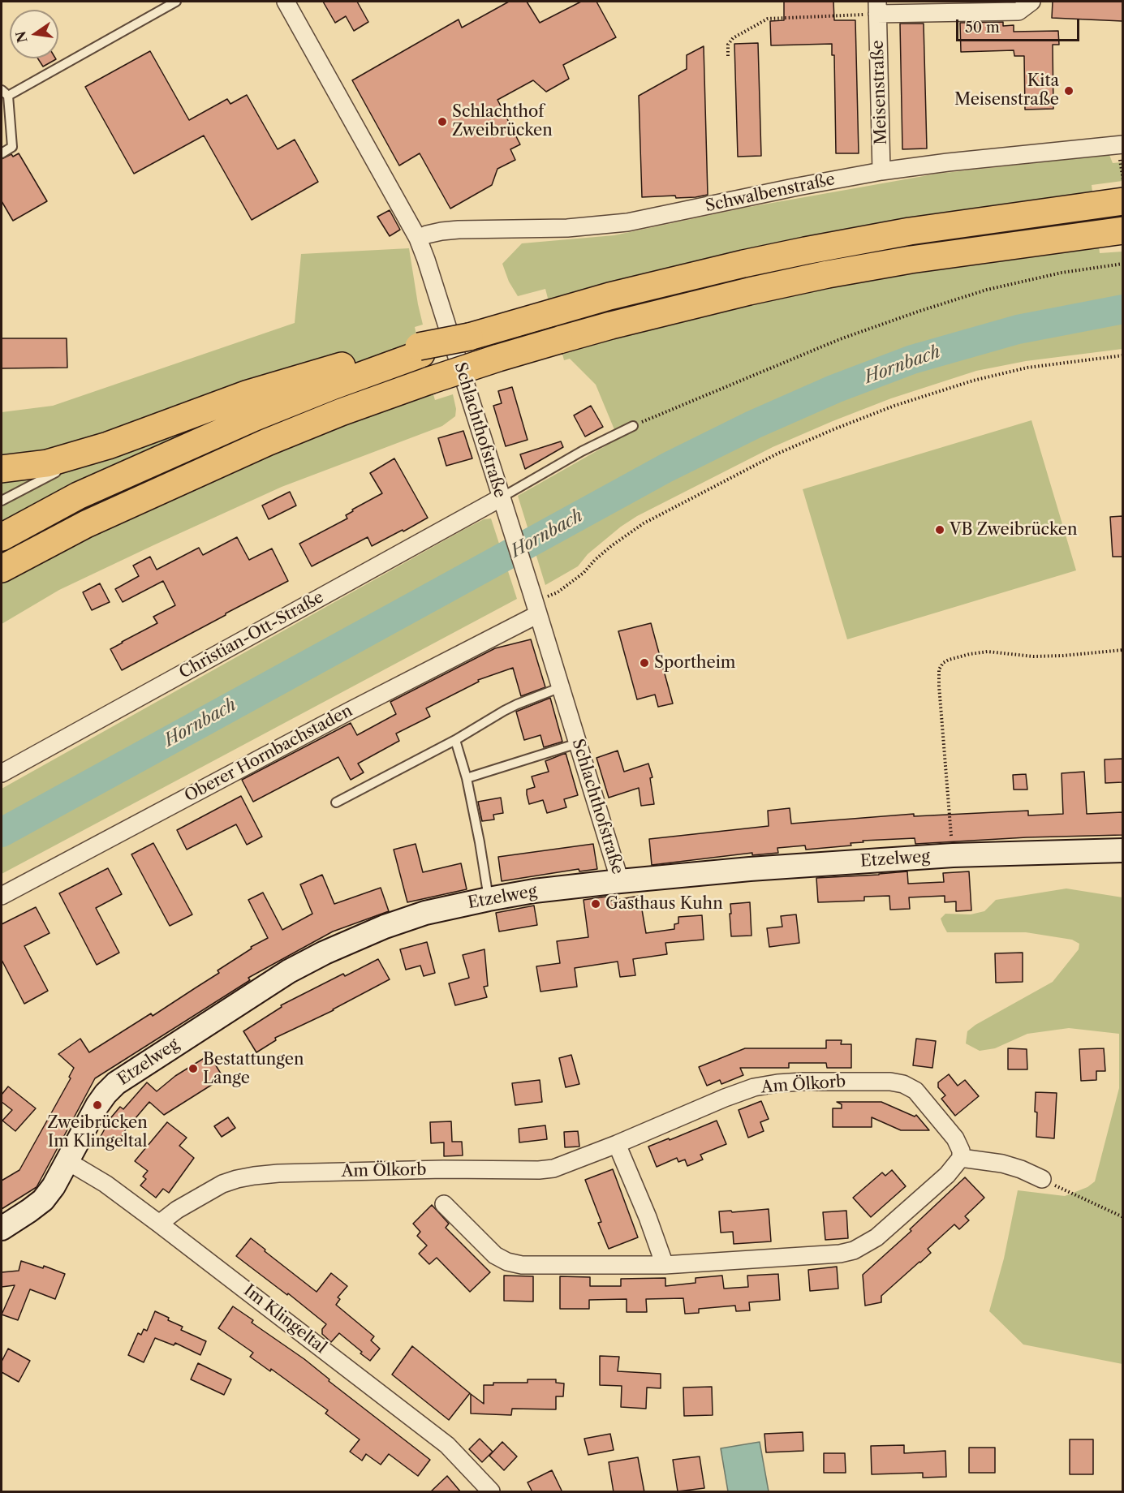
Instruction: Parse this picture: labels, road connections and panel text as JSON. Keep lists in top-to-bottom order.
{
  "streets": {
    "street": [
      "Meisenstraße",
      "Schwalbenstraße",
      "Schlachthofstraße",
      "Christian-Ott-Straße",
      "Oberer Hornbachstaden",
      "Etzelweg",
      "Am Ölkorb",
      "Im Klingeltal"
    ]
  },
  "crossings": [
    ["Meisenstraße", "Schwalbenstraße"],
    ["Schwalbenstraße", "Schlachthofstraße"],
    ["Schlachthofstraße", "Christian-Ott-Straße"],
    ["Schlachthofstraße", "Oberer Hornbachstaden"],
    ["Schlachthofstraße", "Etzelweg"],
    ["Etzelweg", "Im Klingeltal"],
    ["Am Ölkorb", "Im Klingeltal"]
  ],
  "water": ["Hornbach"],
  "places": [
    "Kita Meisenstraße",
    "Schlachthof Zweibrücken",
    "VB Zweibrücken",
    "Sportheim",
    "Gasthaus Kuhn",
    "Bestattungen Lange",
    "Zweibrücken Im Klingeltal"
  ],
  "scale_bar": "50 m",
  "north": "left"
}
